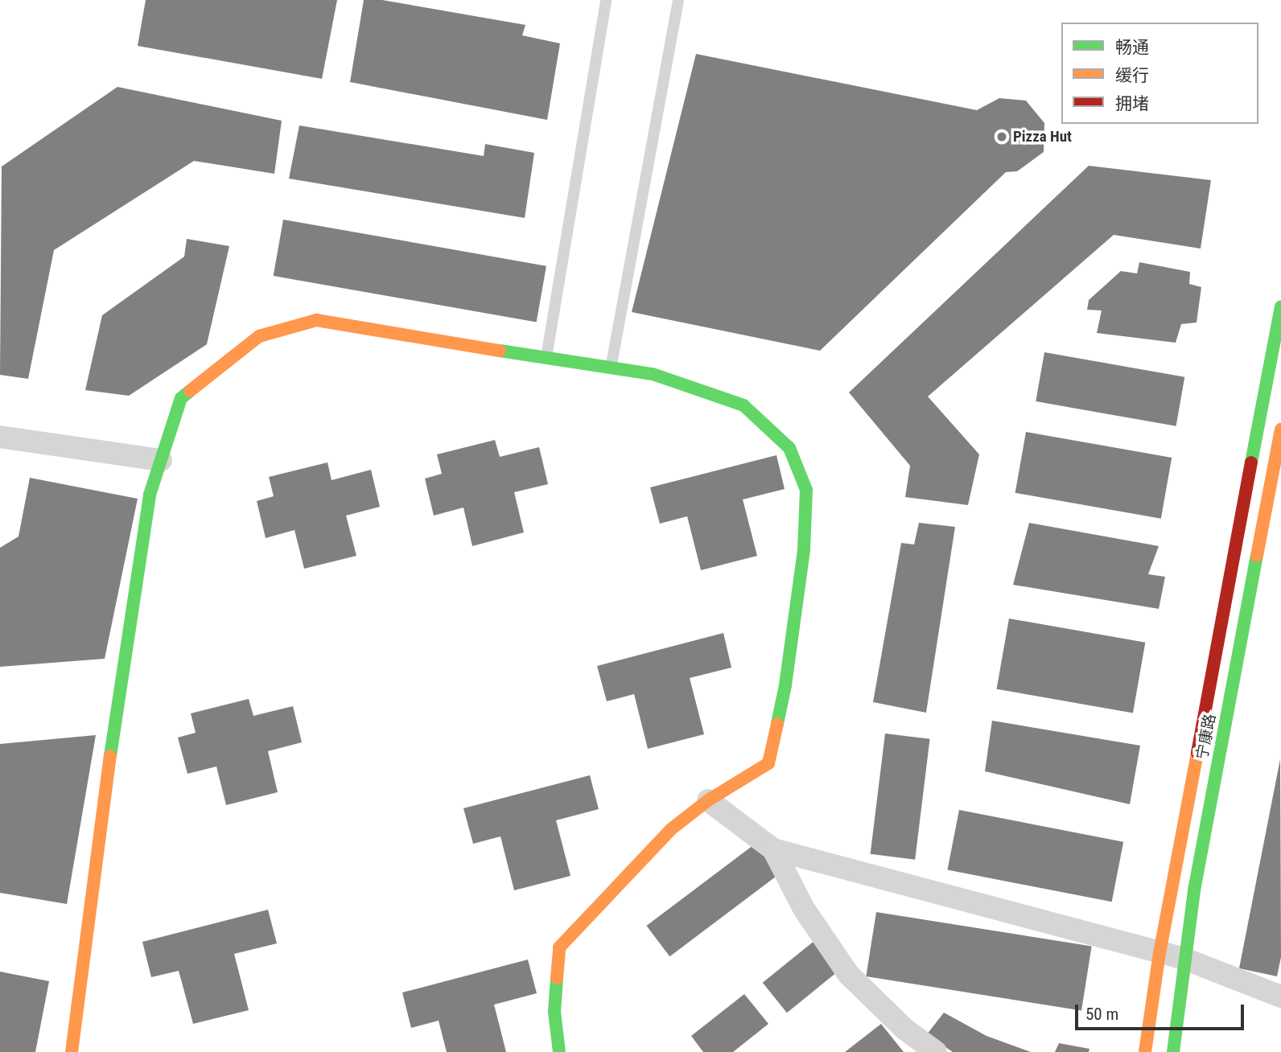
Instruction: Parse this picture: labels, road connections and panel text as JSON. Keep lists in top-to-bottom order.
{
  "streets": {
    "street": ["宁康路"]
  },
  "places": ["Pizza Hut"],
  "legend": ["畅通", "缓行", "拥堵"],
  "scale_bar": "50 m"
}
